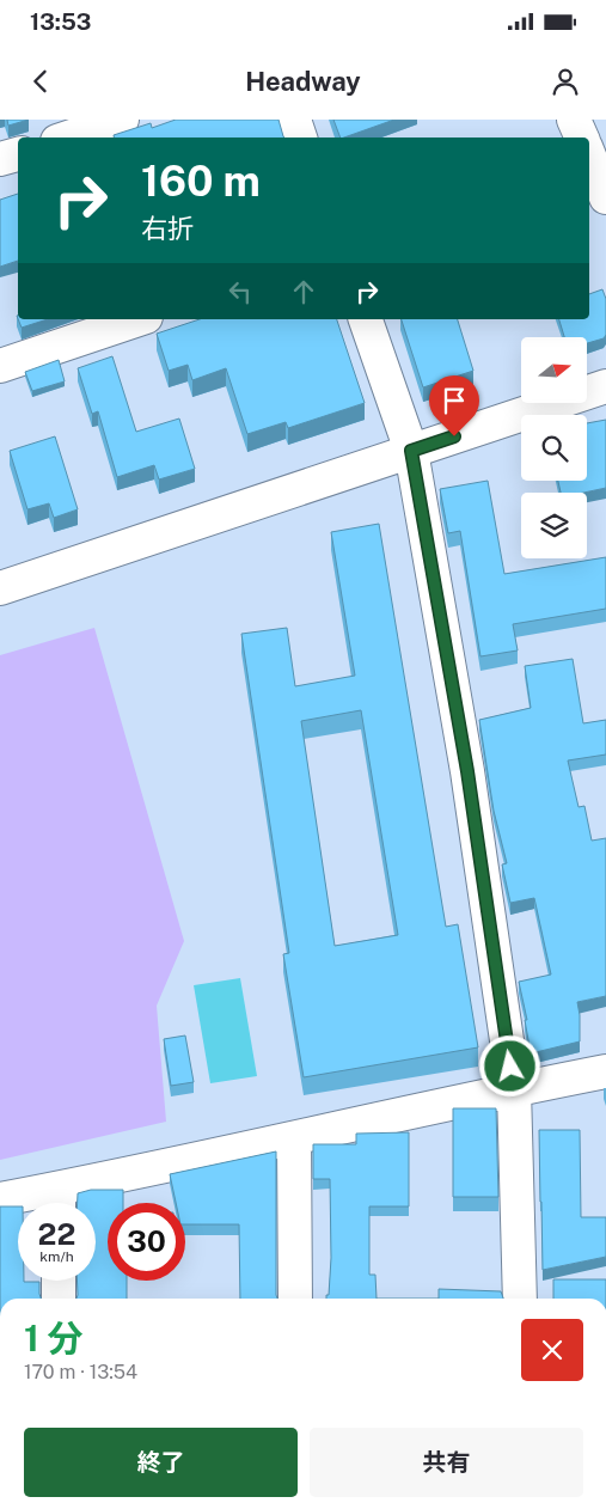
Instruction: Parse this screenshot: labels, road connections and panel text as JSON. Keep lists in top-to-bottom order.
{
  "north": "right",
  "page": {
    "status": "13:53",
    "header": "Headway",
    "turn": ["160 m", "右折"],
    "speed": "22 km/h",
    "limit": "30",
    "heading": ["1 分", "170 m · 13:54"],
    "buttons": ["終了", "共有"]
  }
}
